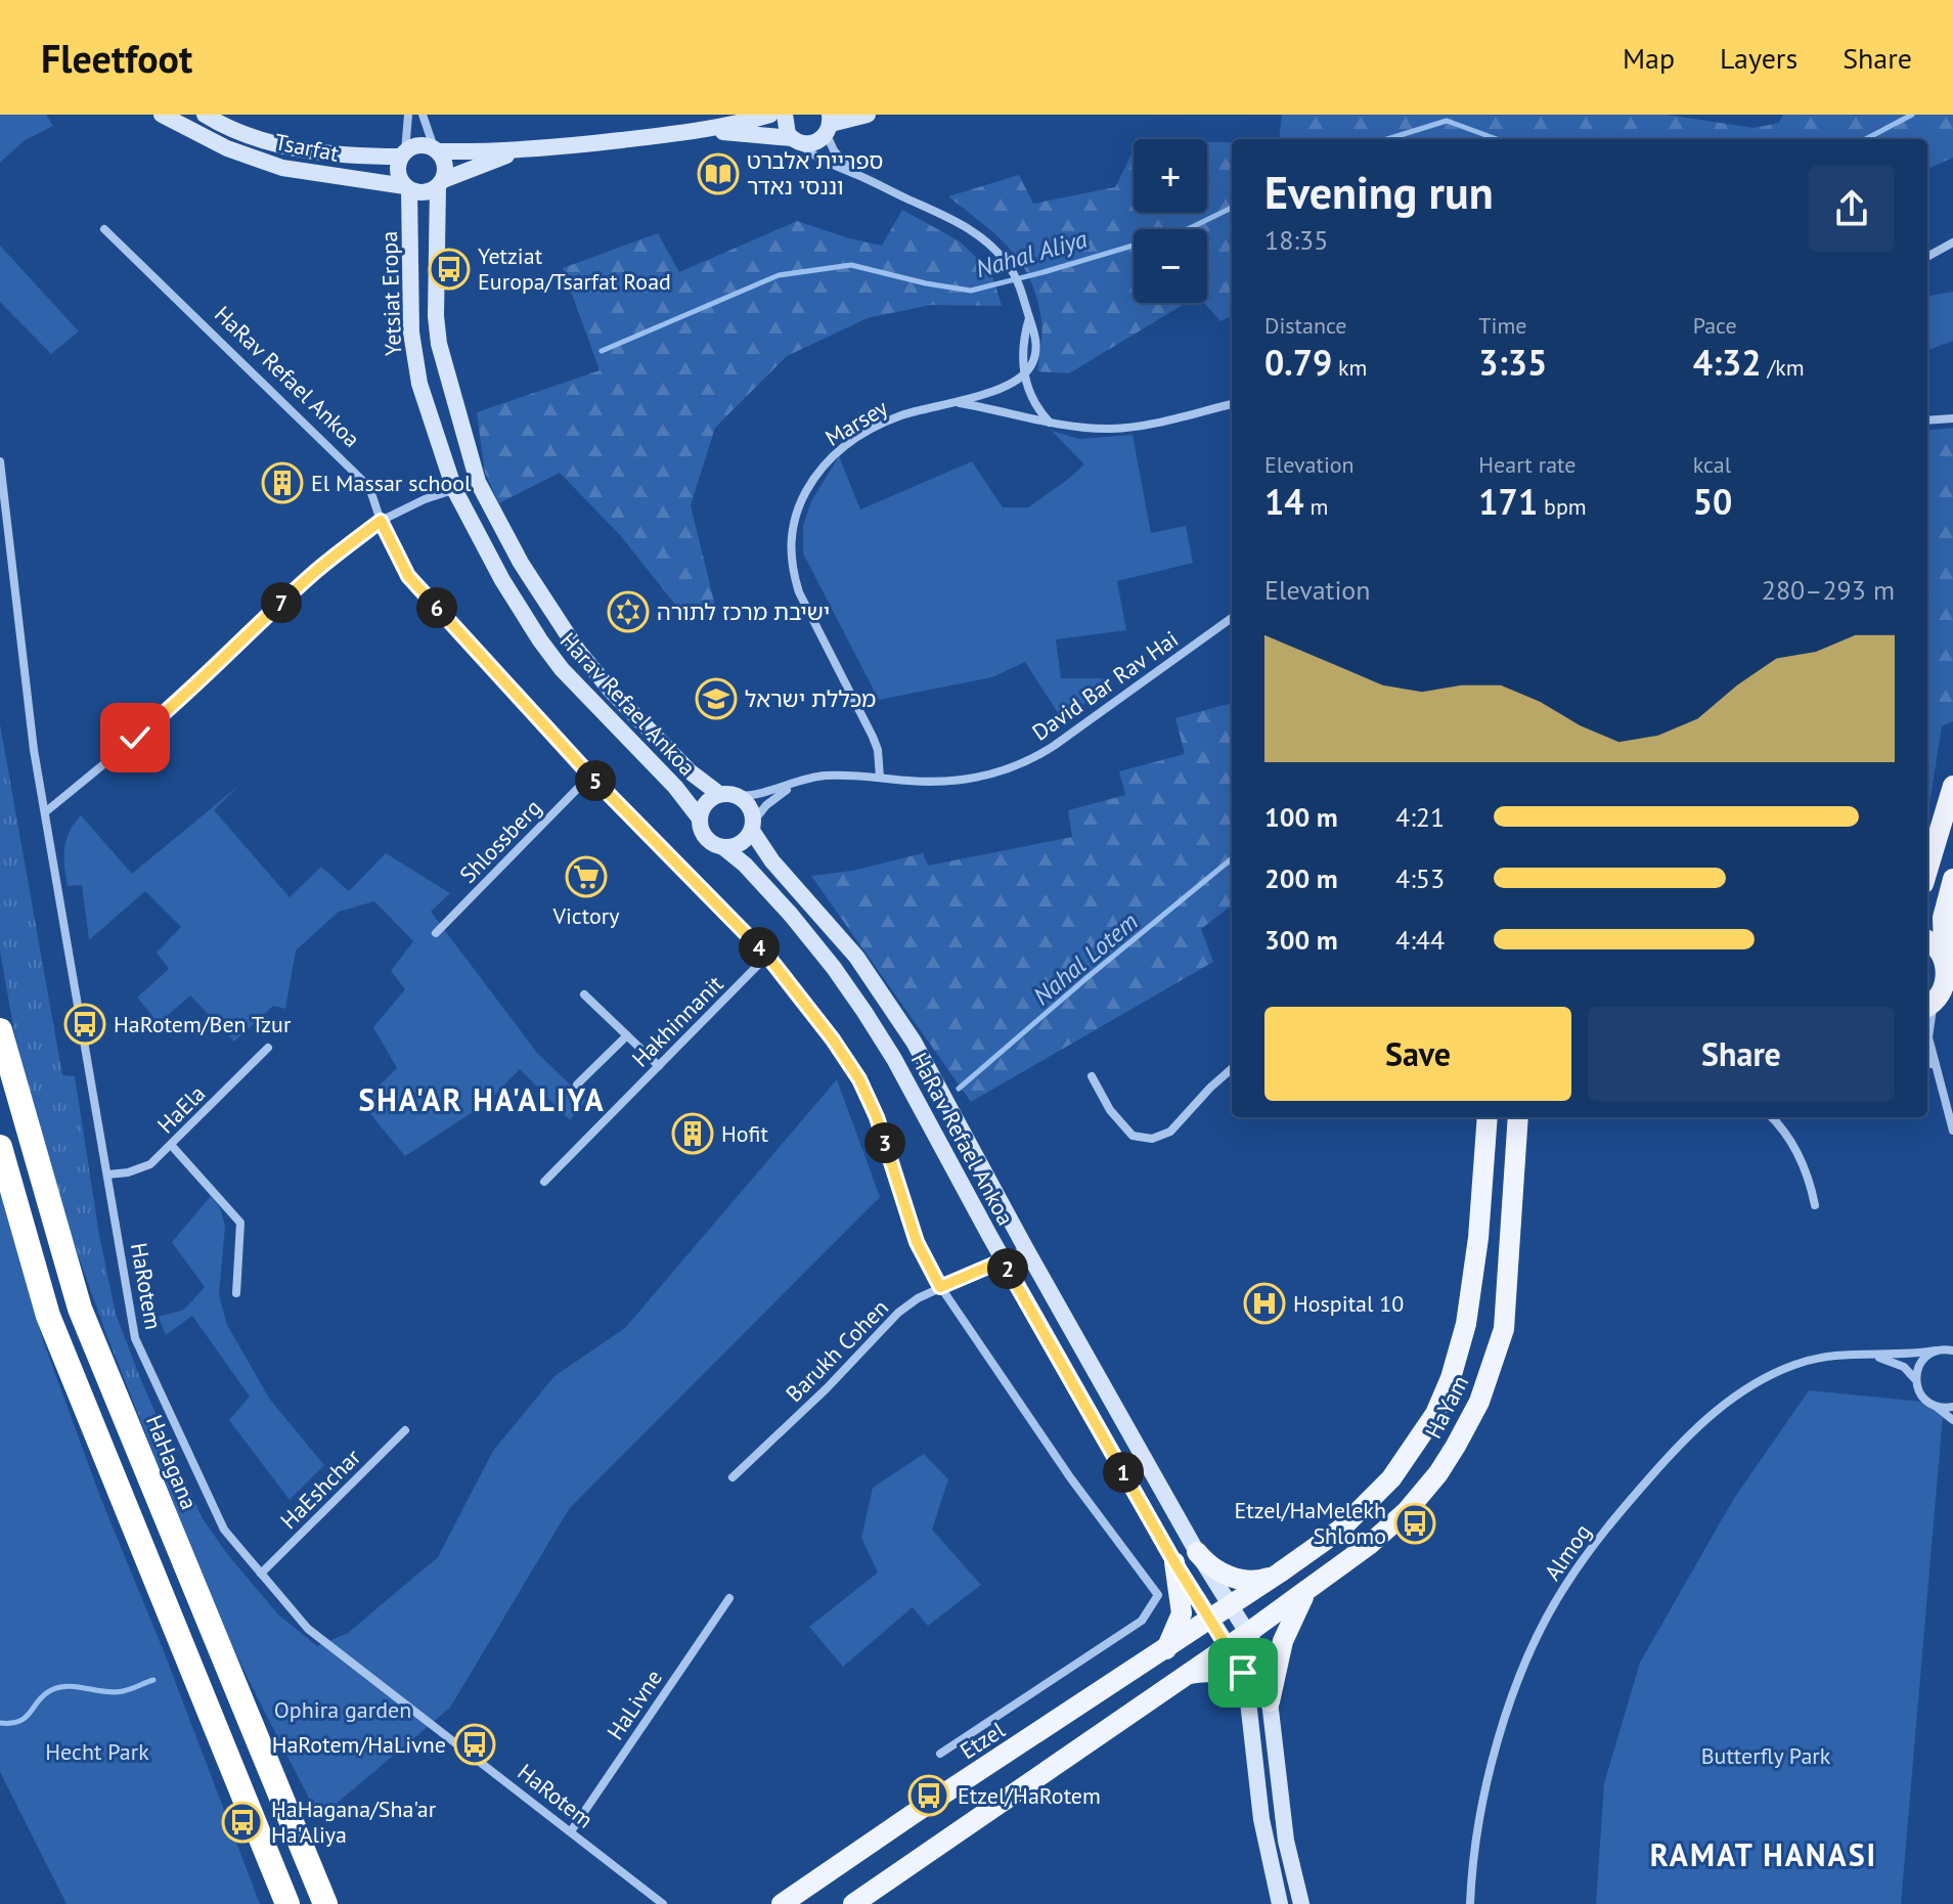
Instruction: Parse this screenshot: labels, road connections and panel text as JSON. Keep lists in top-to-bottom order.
{
  "streets": {
    "highway": ["HaHagana"],
    "main road": ["HaYam", "Etzel"],
    "street": [
      "Tsarfat",
      "Yetsiat Eropa",
      "HaRav Refael Ankoa",
      "Marsey",
      "David Bar Rav Hai",
      "Harav Refael Ankoa",
      "Shlossberg",
      "Hakhinnanit",
      "HaEla",
      "HaRotem",
      "Barukh Cohen",
      "HaEshchar",
      "Almog",
      "HaLivne"
    ]
  },
  "crossings": [
    ["Tsarfat", "Yetsiat Eropa"],
    ["Yetsiat Eropa", "Harav Refael Ankoa"],
    ["HaRav Refael Ankoa", "David Bar Rav Hai"],
    ["HaRav Refael Ankoa", "Harav Refael Ankoa"],
    ["HaRav Refael Ankoa", "Shlossberg"],
    ["HaRav Refael Ankoa", "Hakhinnanit"],
    ["HaRav Refael Ankoa", "Barukh Cohen"],
    ["HaRav Refael Ankoa", "HaYam"],
    ["HaRav Refael Ankoa", "Etzel"],
    ["Marsey", "David Bar Rav Hai"],
    ["David Bar Rav Hai", "Harav Refael Ankoa"],
    ["HaEla", "HaRotem"],
    ["HaRotem", "HaEshchar"],
    ["HaRotem", "HaLivne"],
    ["HaYam", "Etzel"]
  ],
  "districts": ["SHA'AR HA'ALIYA", "RAMAT HANASI"],
  "water": ["Nahal Aliya", "Nahal Lotem"],
  "parks": ["Ophira garden", "Hecht Park", "Butterfly Park"],
  "places": {
    "library": ["ספריית אלברט וננסי נאדר"],
    "bus stop": [
      "Yetziat Europa/Tsarfat Road",
      "HaRotem/Ben Tzur",
      "Etzel/HaMelekh Shlomo",
      "HaRotem/HaLivne",
      "Etzel/HaRotem",
      "HaHagana/Sha'ar Ha'Aliya"
    ],
    "building": ["El Massar school", "Hofit"],
    "synagogue": ["ישיבת מרכז לתורה"],
    "school or university": ["מכללת ישראל"],
    "supermarket": ["Victory"],
    "hospital": ["Hospital 10"]
  },
  "page": {
    "header": "Fleetfoot",
    "nav": ["Map", "Layers", "Share"],
    "map_buttons": ["+", "−"],
    "heading": ["Evening run", "18:35"],
    "stats": [
      ["Distance", "0.79 km"],
      ["Time", "3:35"],
      ["Pace", "4:32 /km"],
      ["Elevation", "14 m"],
      ["Heart rate", "171 bpm"],
      ["kcal", "50"]
    ],
    "chart": ["Elevation", "280–293 m"],
    "pins": [
      "7",
      "6",
      "5",
      "4",
      "3",
      "2",
      "1"
    ],
    "list": [
      {
        "name": "100 m",
        "note": "4:21"
      },
      {
        "name": "200 m",
        "note": "4:53"
      },
      {
        "name": "300 m",
        "note": "4:44"
      }
    ],
    "buttons": ["Save", "Share"]
  }
}
